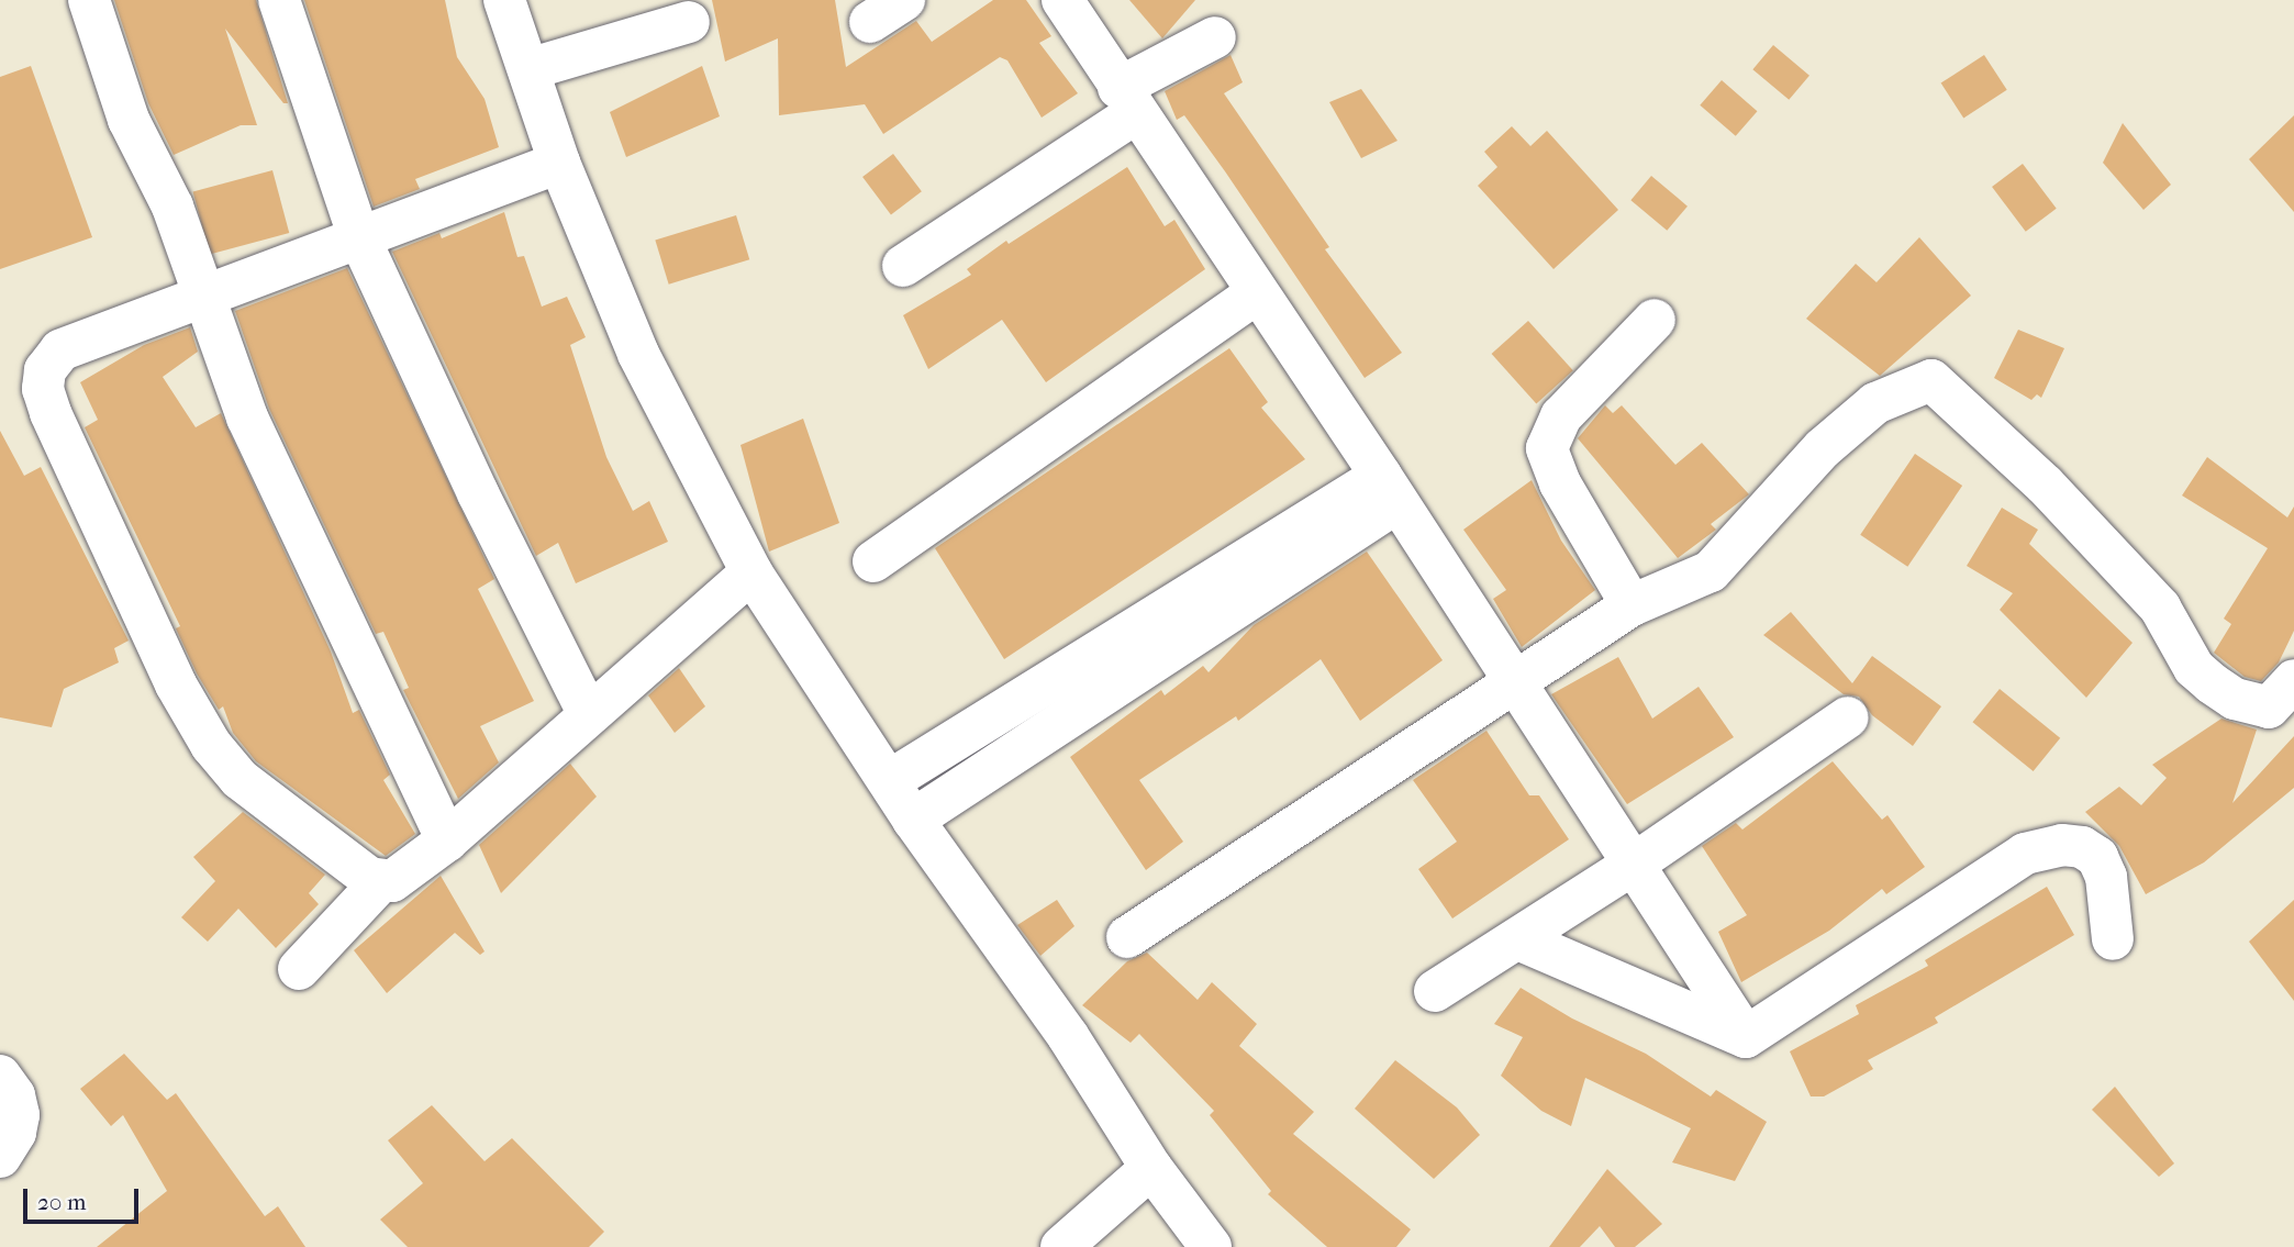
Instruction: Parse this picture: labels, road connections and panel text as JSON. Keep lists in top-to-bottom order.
{
  "scale_bar": "20 m"
}
